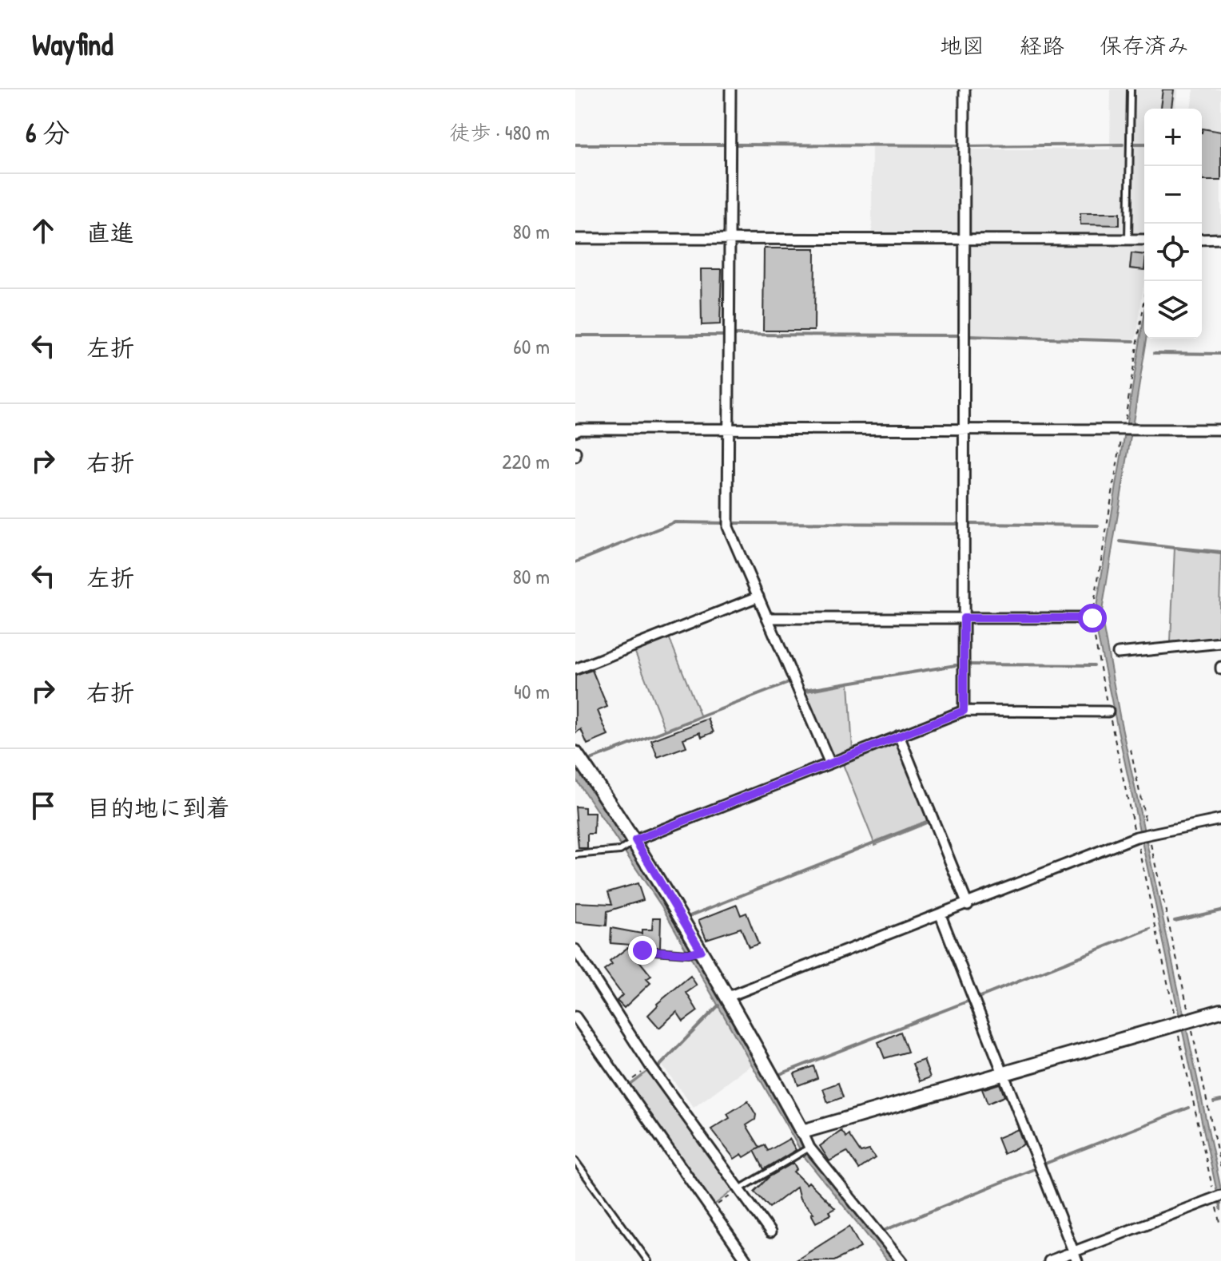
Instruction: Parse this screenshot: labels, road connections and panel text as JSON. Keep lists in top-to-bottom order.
{
  "page": {
    "header": "Wayfind",
    "nav": ["地図", "経路", "保存済み"],
    "heading": ["6 分", "徒歩 · 480 m"],
    "map_buttons": ["+", "−"],
    "list": [
      ["直進", "80 m"],
      ["左折", "60 m"],
      ["右折", "220 m"],
      ["左折", "80 m"],
      ["右折", "40 m"],
      "目的地に到着"
    ]
  }
}
